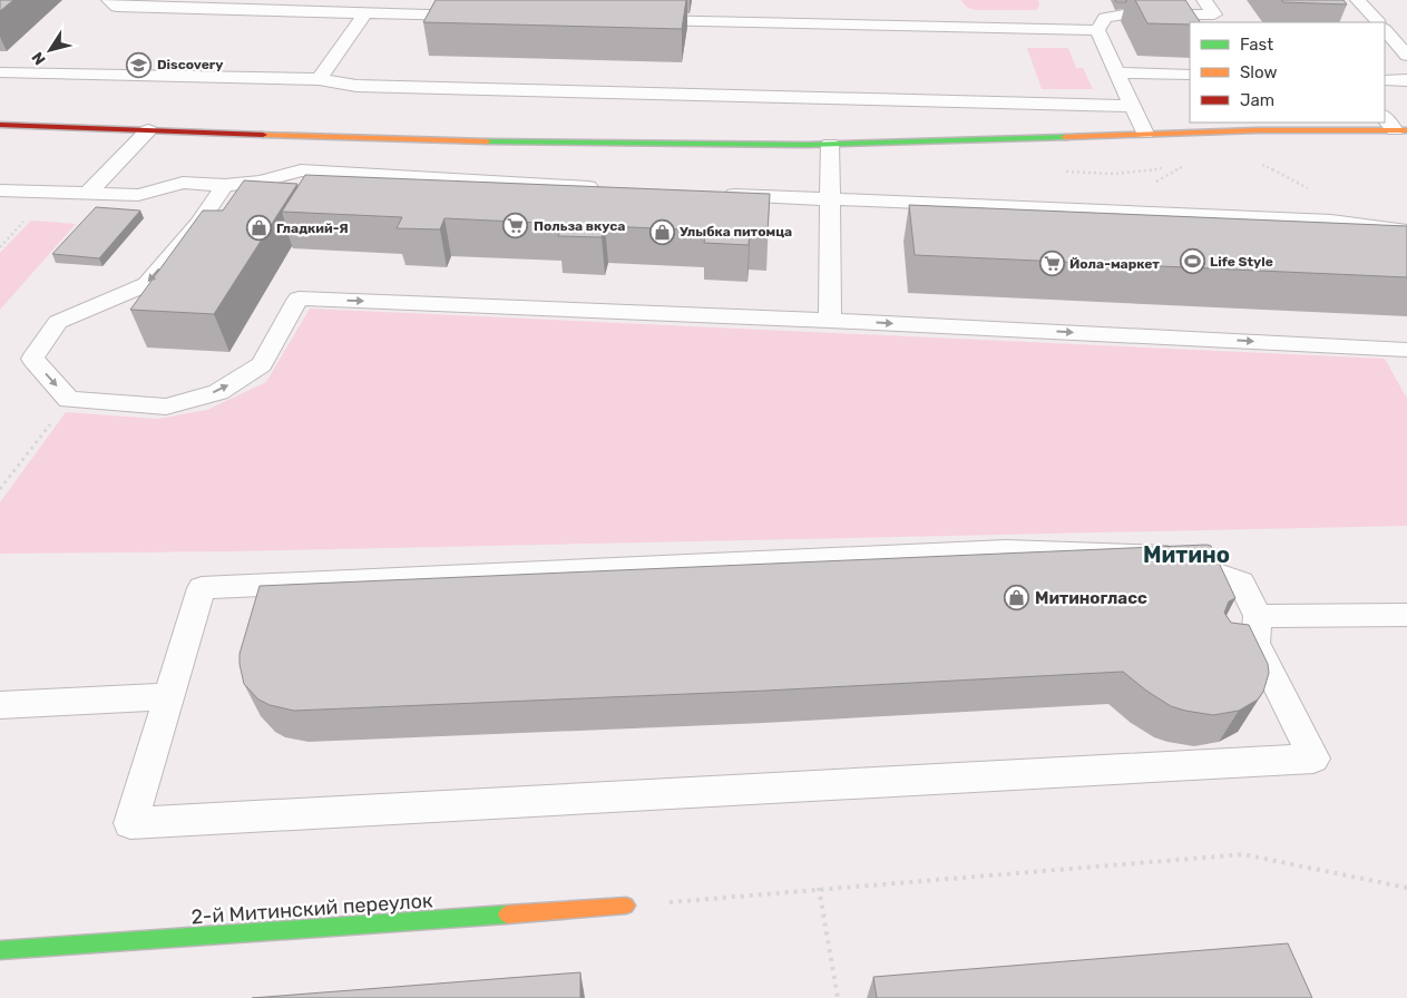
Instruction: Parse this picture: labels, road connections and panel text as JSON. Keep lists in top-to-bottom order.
{
  "streets": {
    "street": ["2-й Митинский переулок"]
  },
  "districts": ["Митино"],
  "places": {
    "school or university": ["Discovery"],
    "supermarket": ["Польза вкуса", "Йола-маркет"],
    "shop": ["Гладкий-Я", "Улыбка питомца", "Митиногласс"],
    "sports": ["Life Style"]
  },
  "legend": ["Fast", "Slow", "Jam"],
  "north": "bottom left"
}
